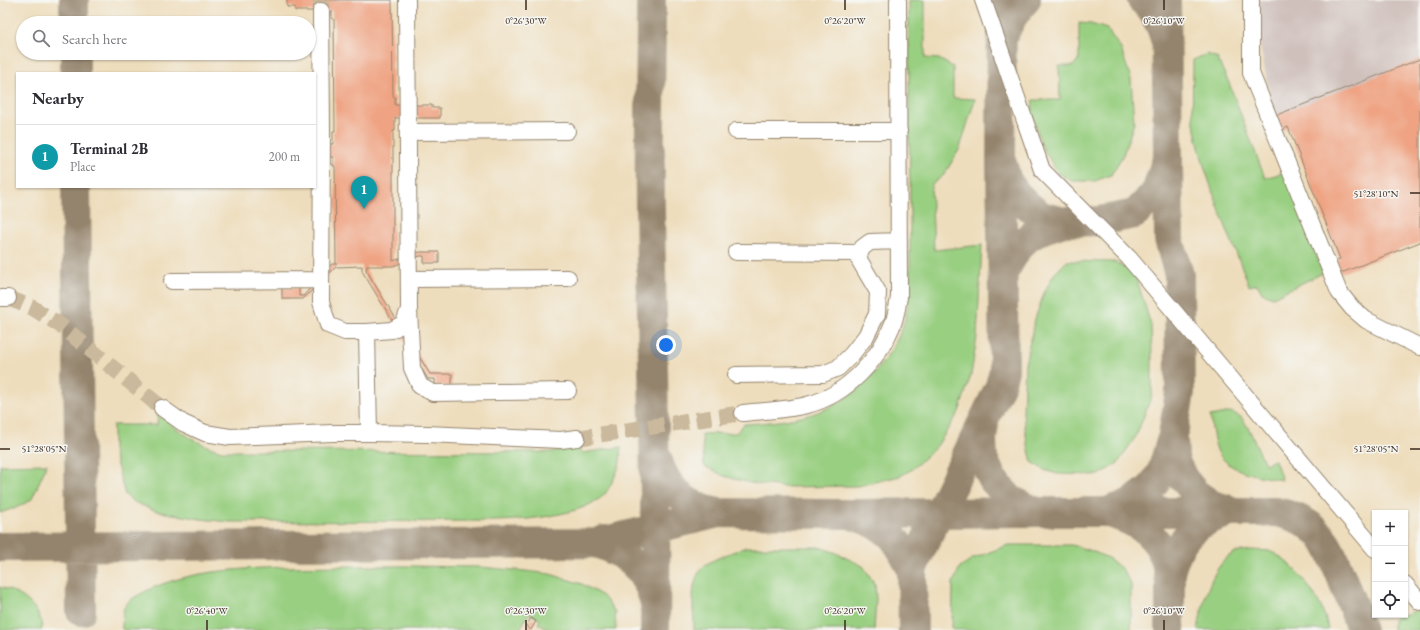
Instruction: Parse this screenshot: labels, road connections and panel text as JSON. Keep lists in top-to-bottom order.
{
  "page": {
    "search": "Search here",
    "heading": "Nearby",
    "list": [
      {
        "mark": "1",
        "name": "Terminal 2B",
        "note": "Place",
        "value": "200 m"
      }
    ],
    "pins": "1",
    "map_buttons": ["+", "−"]
  },
  "coordinates": [
    "0°26'30\"W",
    "0°26'20\"W",
    "0°26'10\"W",
    "51°28'10\"N",
    "51°28'05\"N",
    "0°26'40\"W"
  ]
}
